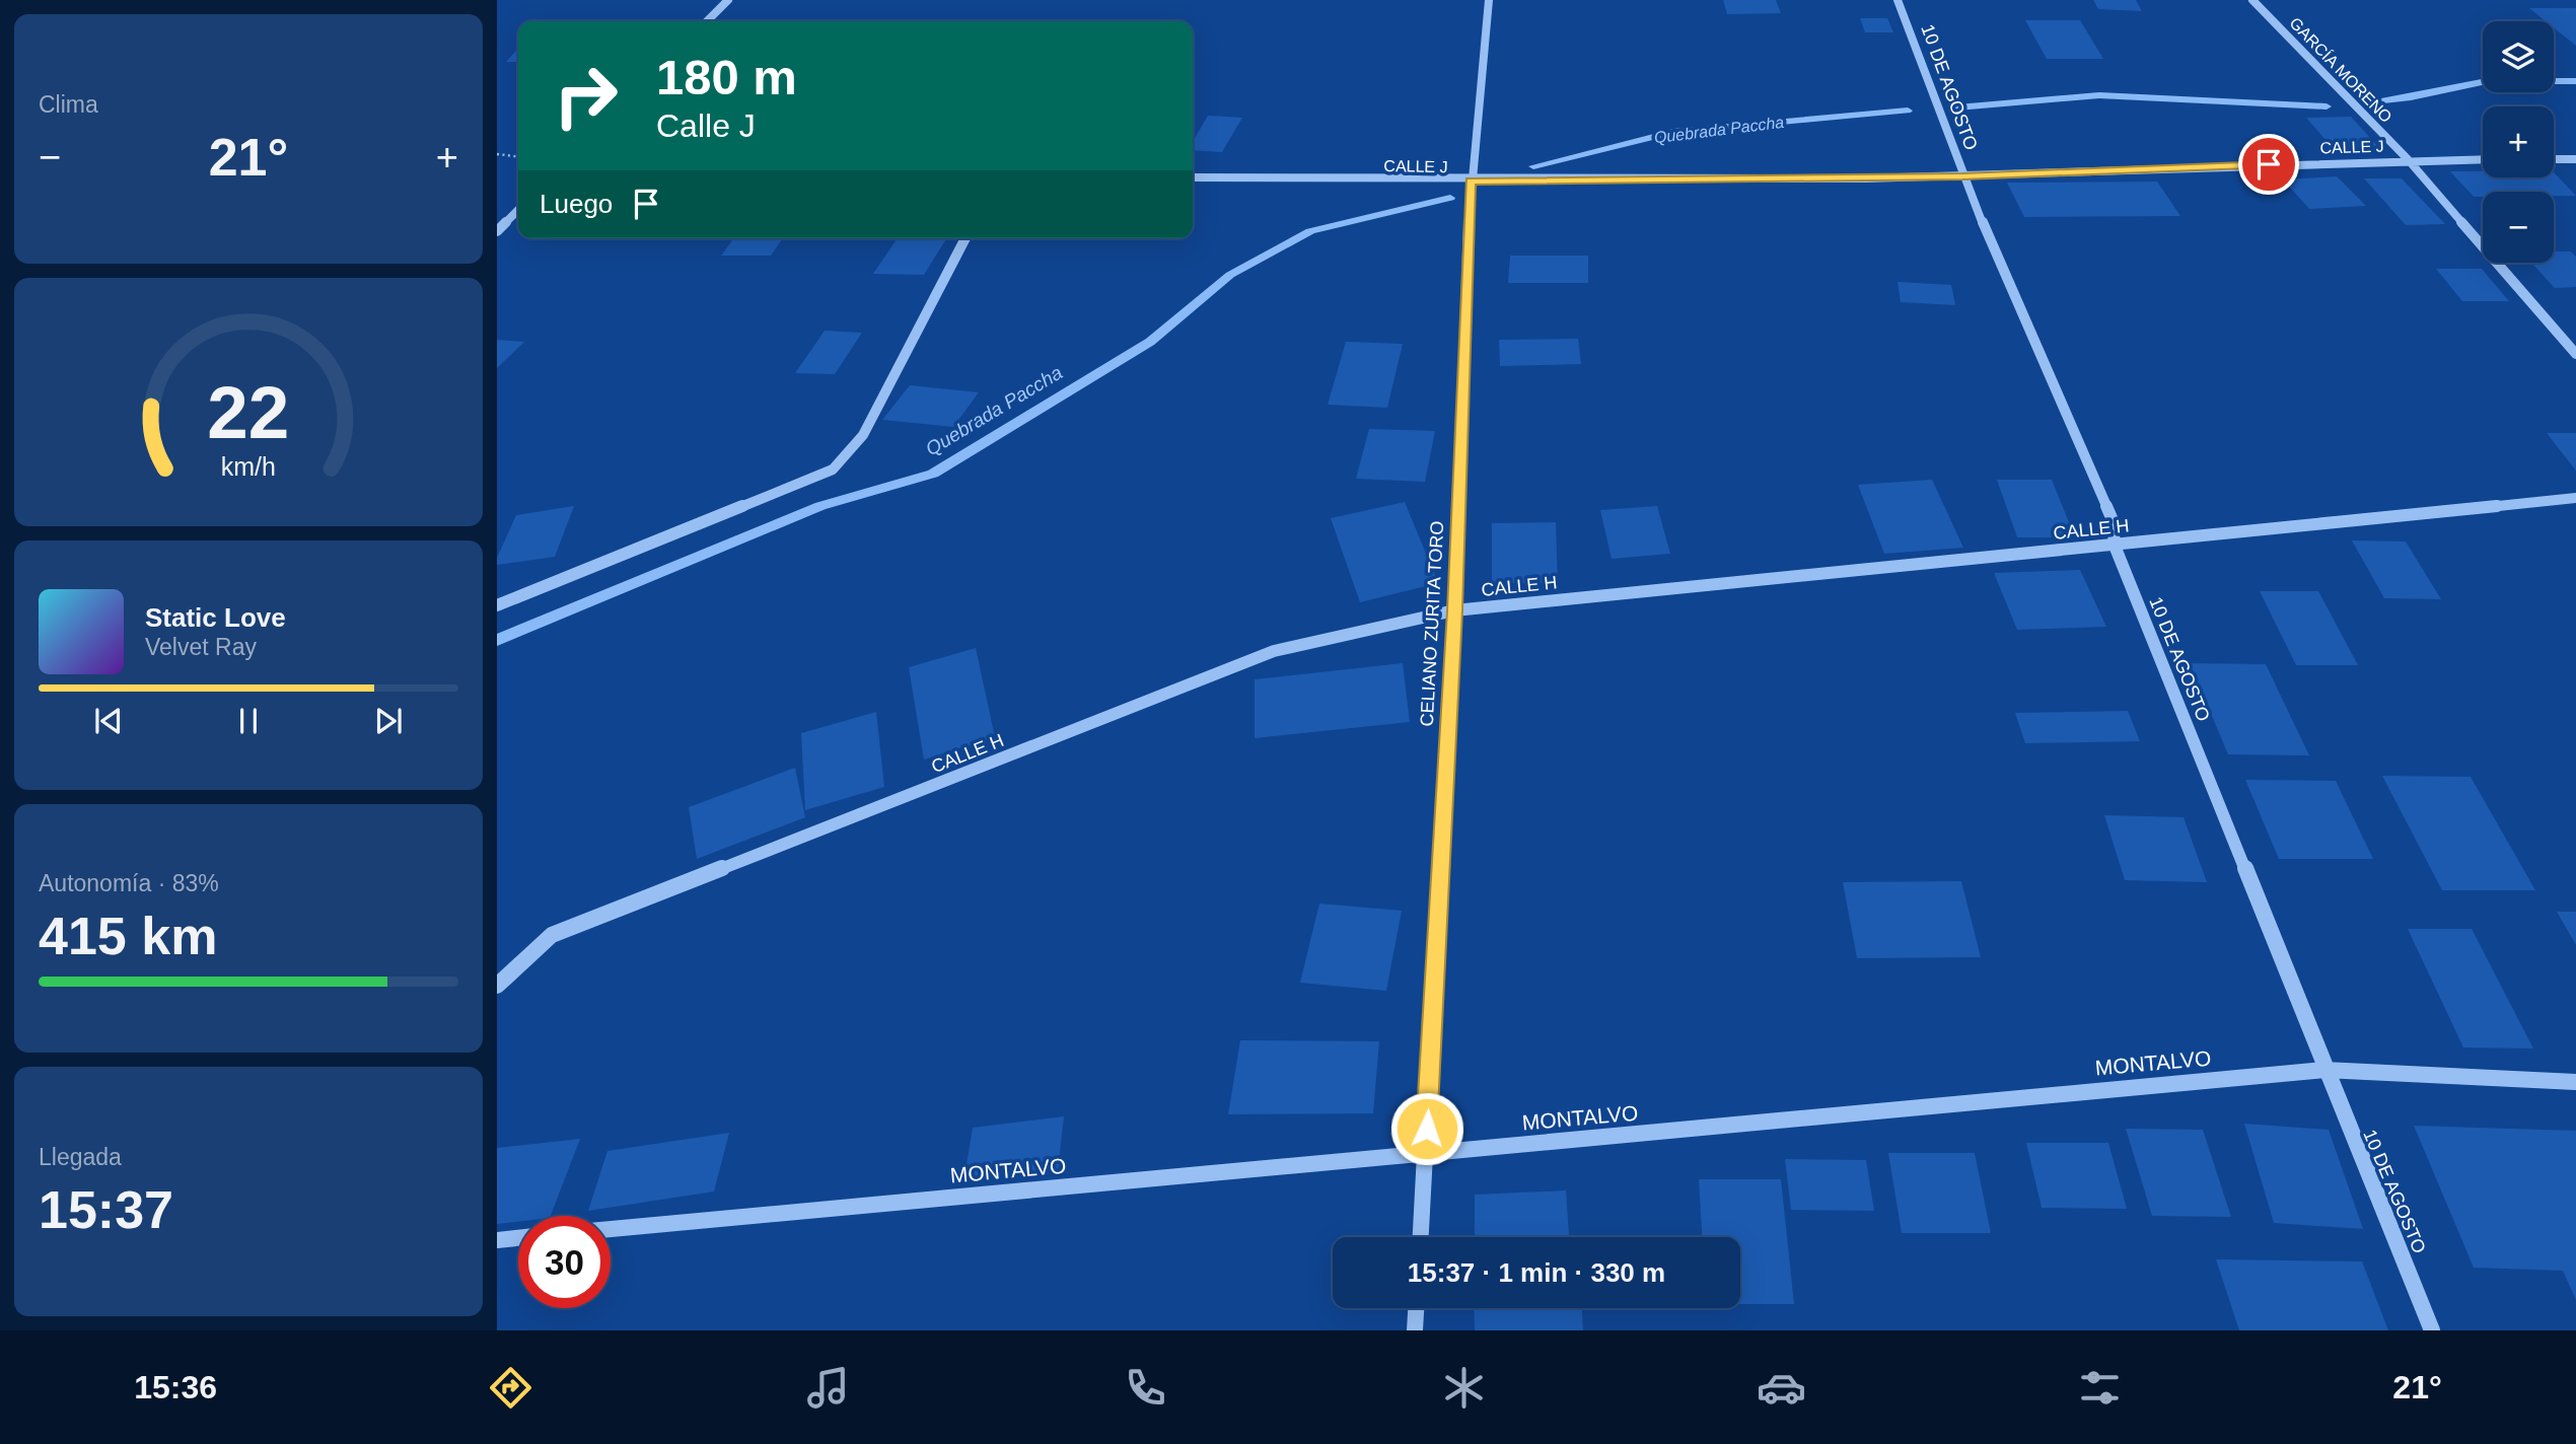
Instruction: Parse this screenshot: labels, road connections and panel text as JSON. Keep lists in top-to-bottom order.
{
  "streets": {
    "street": [
      "GARCÍA MORENO",
      "10 DE AGOSTO",
      "CALLE J",
      "CALLE H",
      "CELIANO ZURITA TORO",
      "MONTALVO"
    ]
  },
  "crossings": [
    ["GARCÍA MORENO", "CALLE J"],
    ["10 DE AGOSTO", "CALLE J"],
    ["10 DE AGOSTO", "CALLE H"],
    ["10 DE AGOSTO", "MONTALVO"],
    ["CALLE J", "CELIANO ZURITA TORO"],
    ["CALLE H", "CELIANO ZURITA TORO"],
    ["CELIANO ZURITA TORO", "MONTALVO"]
  ],
  "water": ["Quebrada Paccha"],
  "page": {
    "tile": [
      "Clima",
      ["Autonomía · 83%", "415 km"],
      ["Llegada", "15:37"]
    ],
    "map_buttons": ["+", "−"],
    "turn": ["180 m", "Calle J"],
    "heat": ["−", "21°", "+"],
    "then": "Luego",
    "song": ["Static Love", "Velvet Ray"],
    "limit": "30",
    "trip": "15:37 · 1 min · 330 m",
    "tabs": ["15:36", "21°"],
    "gauge": ["22", "km/h"]
  }
}
